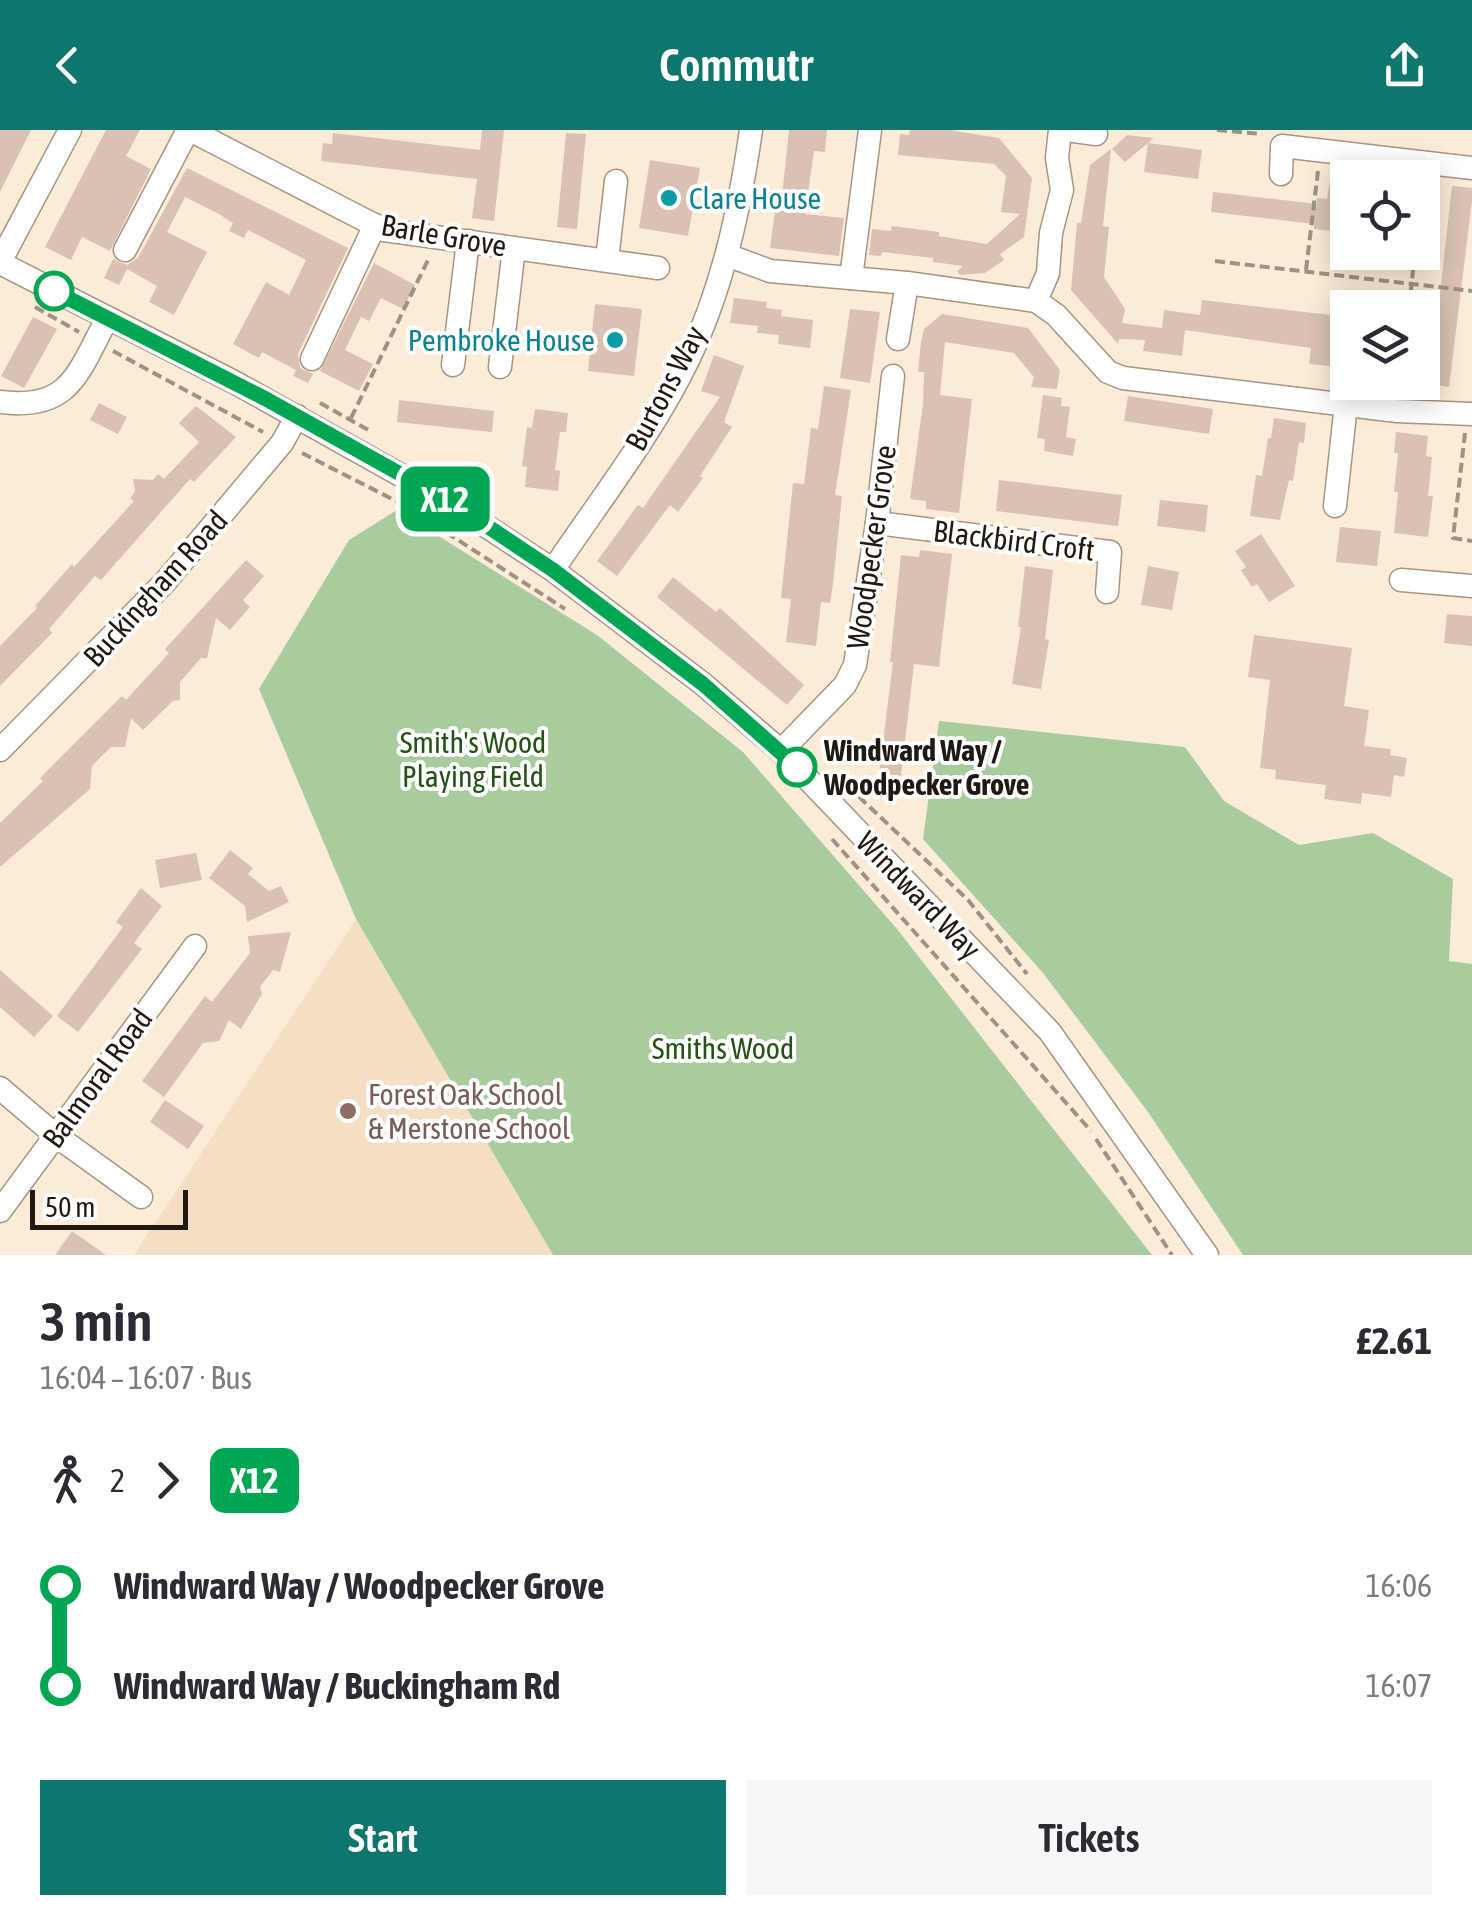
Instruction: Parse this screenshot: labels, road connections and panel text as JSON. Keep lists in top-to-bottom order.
{
  "streets": {
    "street": [
      "Barle Grove",
      "Burtons Way",
      "Blackbird Croft",
      "Woodpecker Grove",
      "Buckingham Road",
      "Windward Way",
      "Balmoral Road"
    ]
  },
  "crossings": [
    ["Burtons Way", "Windward Way"],
    ["Blackbird Croft", "Woodpecker Grove"],
    ["Woodpecker Grove", "Windward Way"],
    ["Buckingham Road", "Windward Way"]
  ],
  "parks": ["Smith's Wood Playing Field", "Smiths Wood"],
  "places": [
    "Clare House",
    "Pembroke House",
    "Windward Way / Woodpecker Grove",
    "Forest Oak School & Merstone School"
  ],
  "lines": ["bus line X12"],
  "scale_bar": "50 m",
  "page": {
    "header": "Commutr",
    "on_map": "X12",
    "scale": "50 m",
    "heading": ["3 min", "16:04 – 16:07 · Bus", "£2.61"],
    "legs": ["2", "X12"],
    "list": [
      {
        "name": "Windward Way / Woodpecker Grove",
        "value": "16:06"
      },
      {
        "name": "Windward Way / Buckingham Rd",
        "value": "16:07"
      }
    ],
    "buttons": ["Start", "Tickets"]
  }
}
